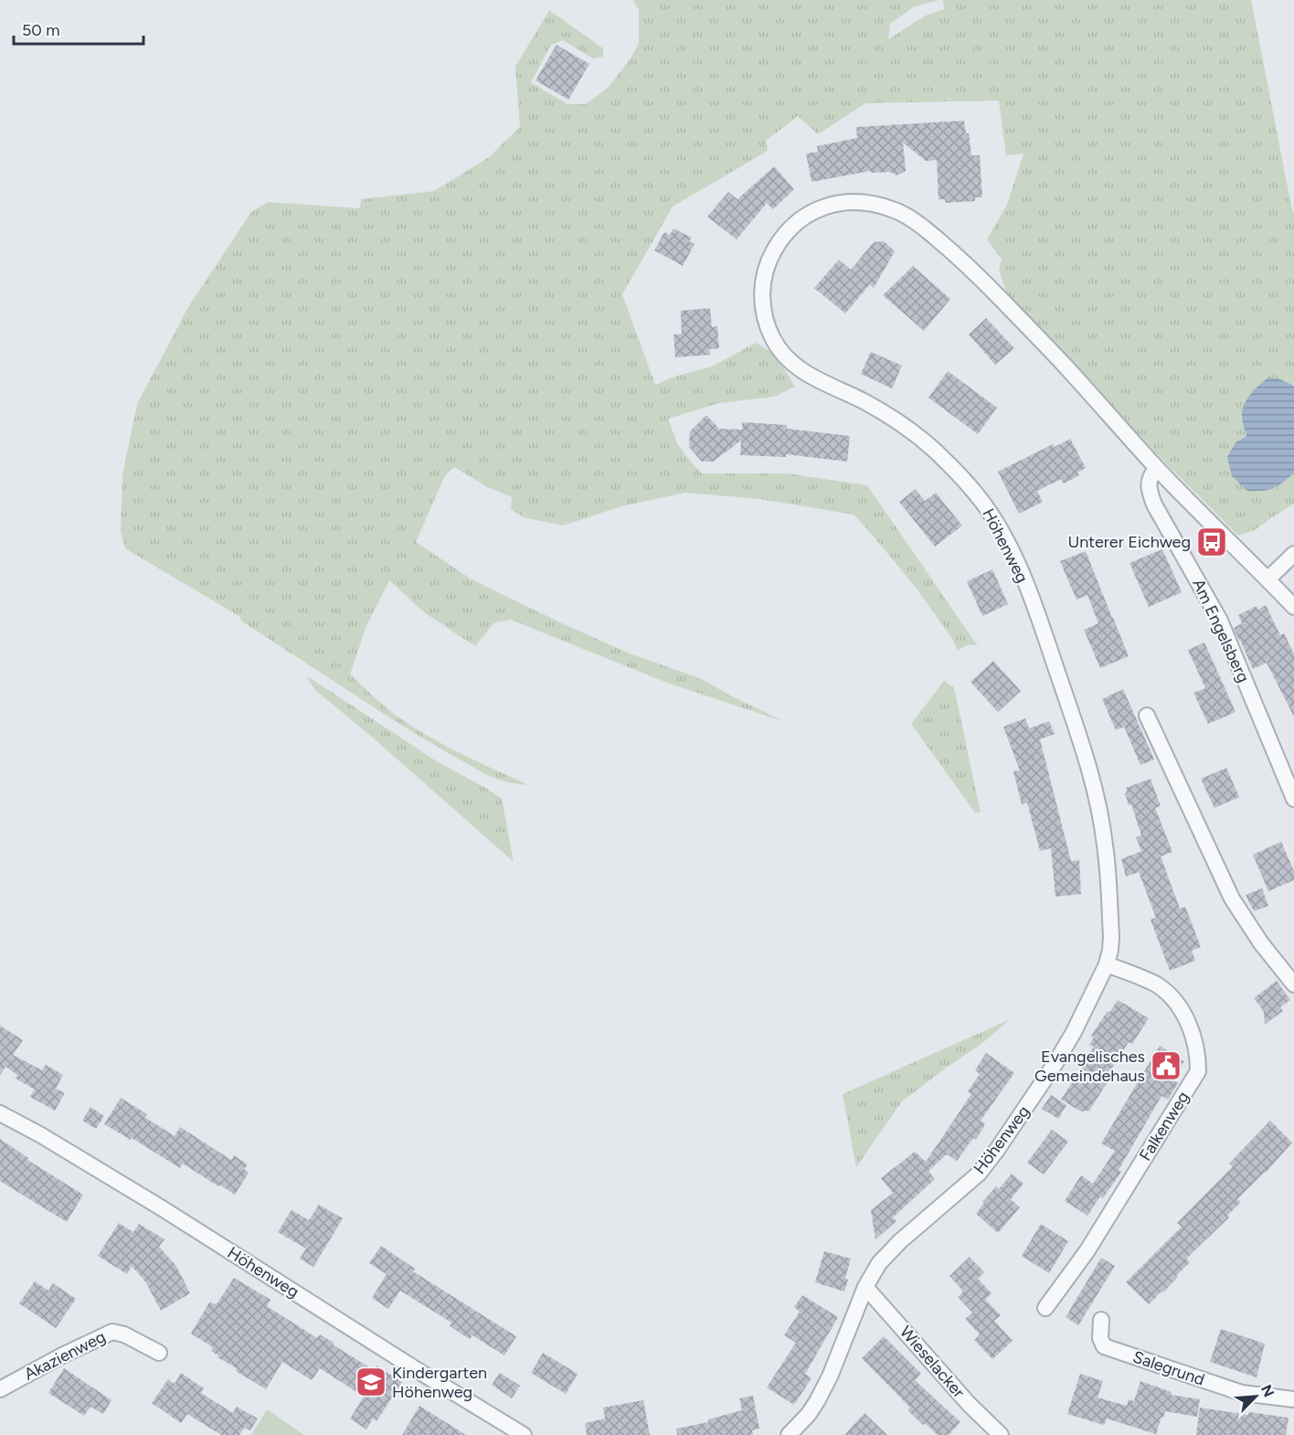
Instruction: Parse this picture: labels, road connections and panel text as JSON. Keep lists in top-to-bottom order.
{
  "streets": {
    "street": [
      "Höhenweg",
      "Am Engelsberg",
      "Falkenweg",
      "Akazienweg",
      "Wieselacker",
      "Salegrund"
    ]
  },
  "crossings": [
    ["Höhenweg", "Am Engelsberg"],
    ["Höhenweg", "Falkenweg"],
    ["Höhenweg", "Wieselacker"]
  ],
  "places": {
    "bus stop": ["Unterer Eichweg"],
    "public building": ["Evangelisches Gemeindehaus"],
    "school or university": ["Kindergarten Höhenweg"]
  },
  "scale_bar": "50 m",
  "north": "top right"
}
